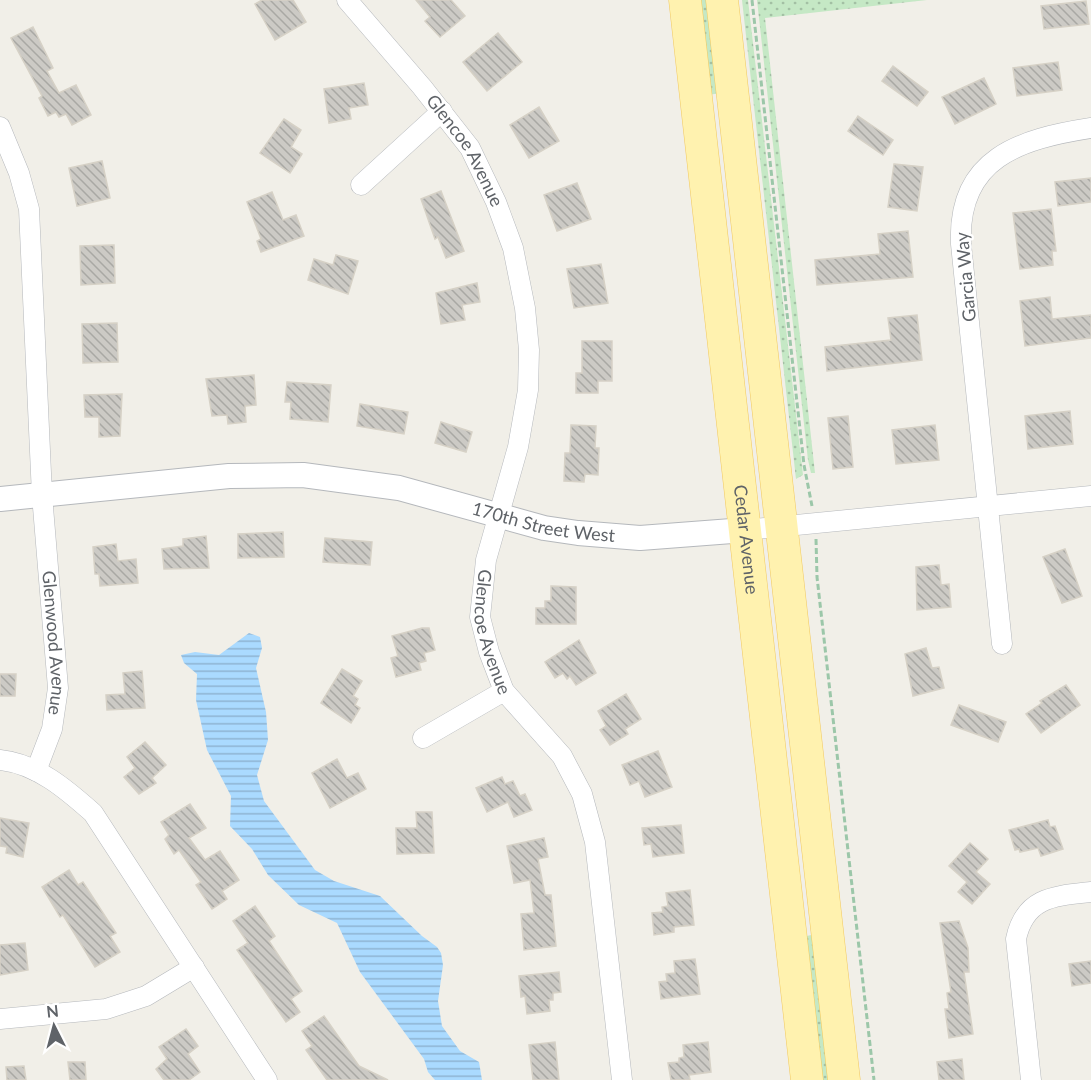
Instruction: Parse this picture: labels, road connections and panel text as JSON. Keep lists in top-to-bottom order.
{
  "streets": {
    "main road": ["Cedar Avenue"],
    "street": [
      "Glencoe Avenue",
      "Garcia Way",
      "170th Street West",
      "Glenwood Avenue"
    ]
  },
  "crossings": [
    ["Glencoe Avenue", "170th Street West"],
    ["Garcia Way", "170th Street West"],
    ["170th Street West", "Cedar Avenue"],
    ["170th Street West", "Glenwood Avenue"]
  ],
  "north": "top"
}
